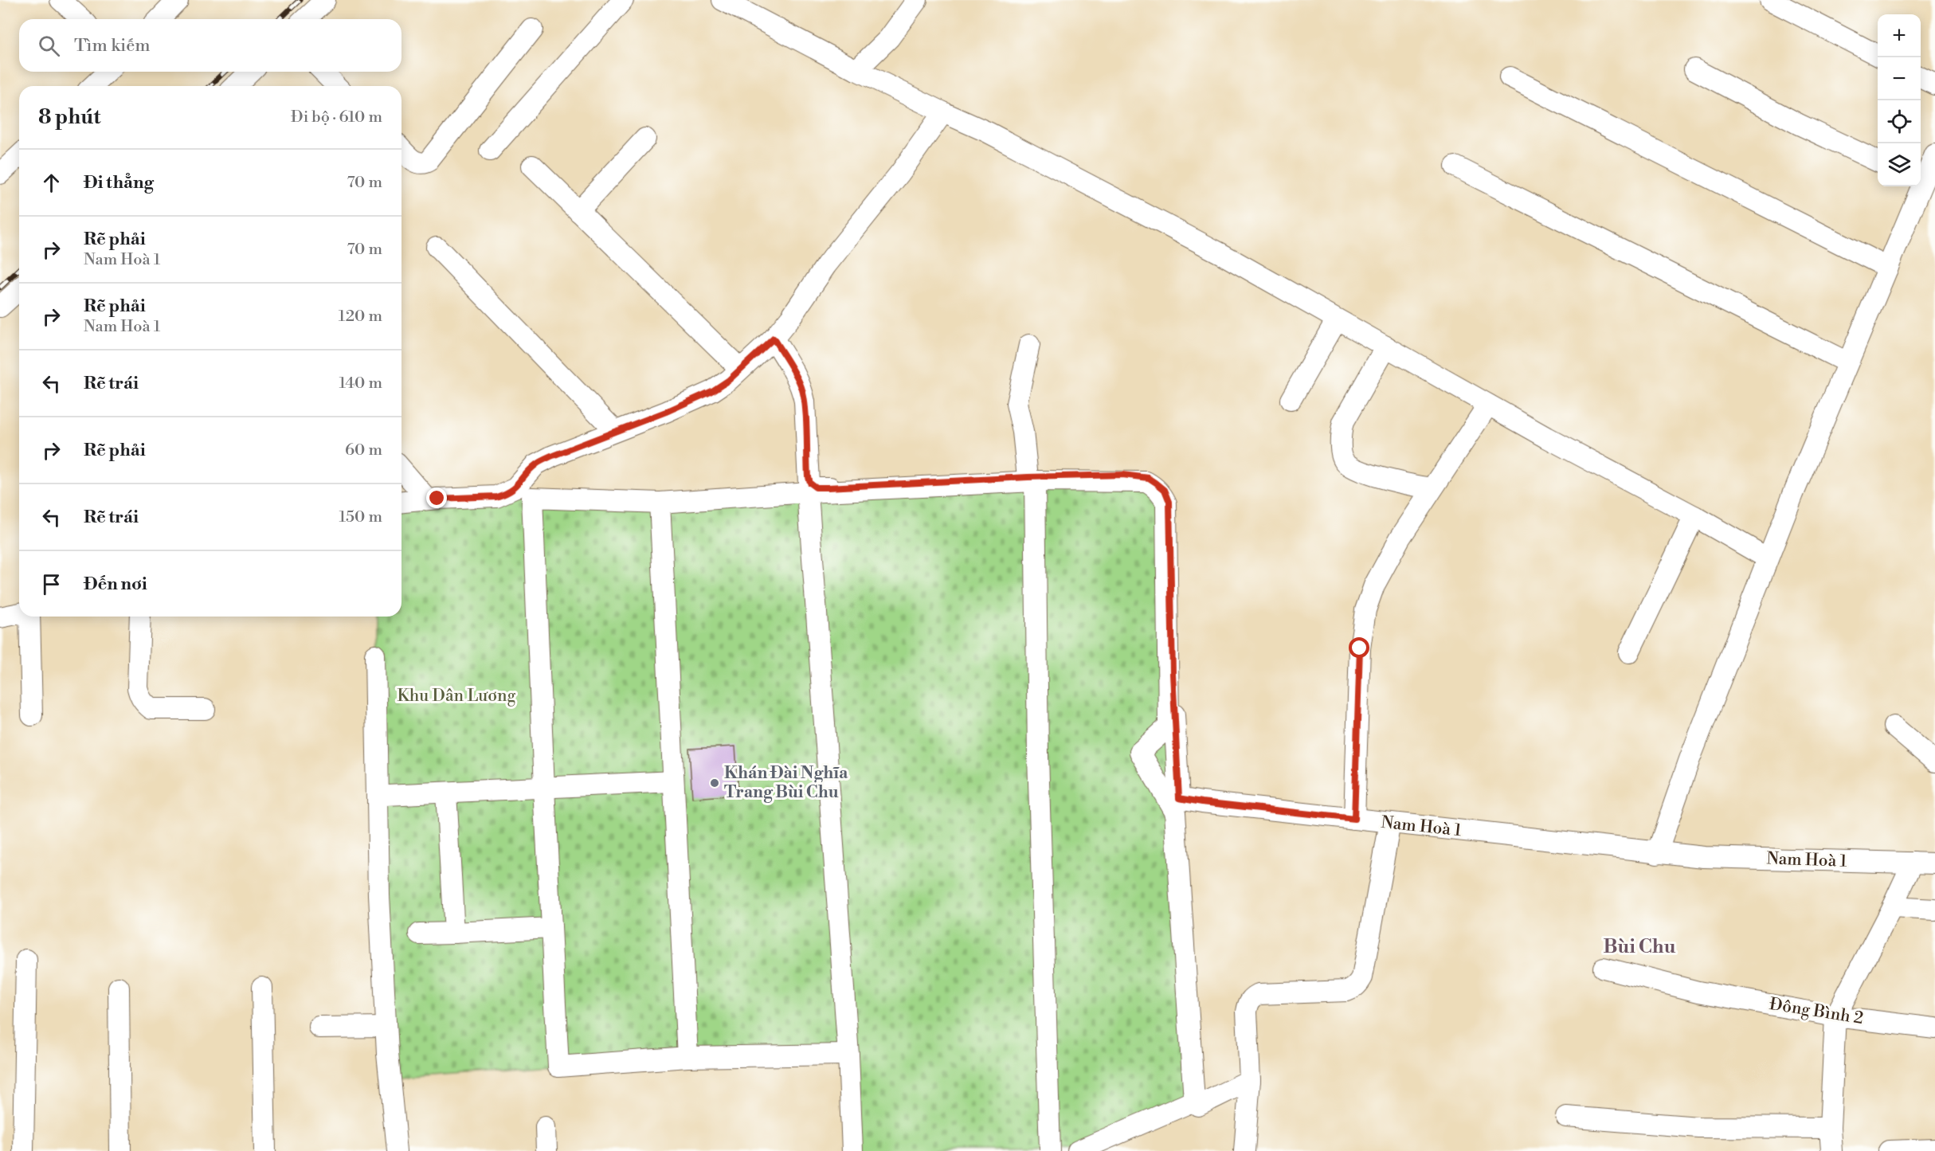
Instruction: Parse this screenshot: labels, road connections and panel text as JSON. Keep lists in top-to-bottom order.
{
  "streets": {
    "street": ["Nam Hoà 1", "Đông Bình 2"]
  },
  "districts": ["Bùi Chu"],
  "parks": ["Khu Dân Lương"],
  "places": ["Khán Đài Nghĩa Trang Bùi Chu"],
  "page": {
    "map_buttons": ["+", "−"],
    "search": "Tìm kiếm",
    "heading": ["8 phút", "Đi bộ · 610 m"],
    "list": [
      ["Đi thẳng", "70 m"],
      ["Rẽ phải", "Nam Hoà 1", "70 m"],
      ["Rẽ phải", "Nam Hoà 1", "120 m"],
      ["Rẽ trái", "140 m"],
      ["Rẽ phải", "60 m"],
      ["Rẽ trái", "150 m"],
      "Đến nơi"
    ]
  }
}
